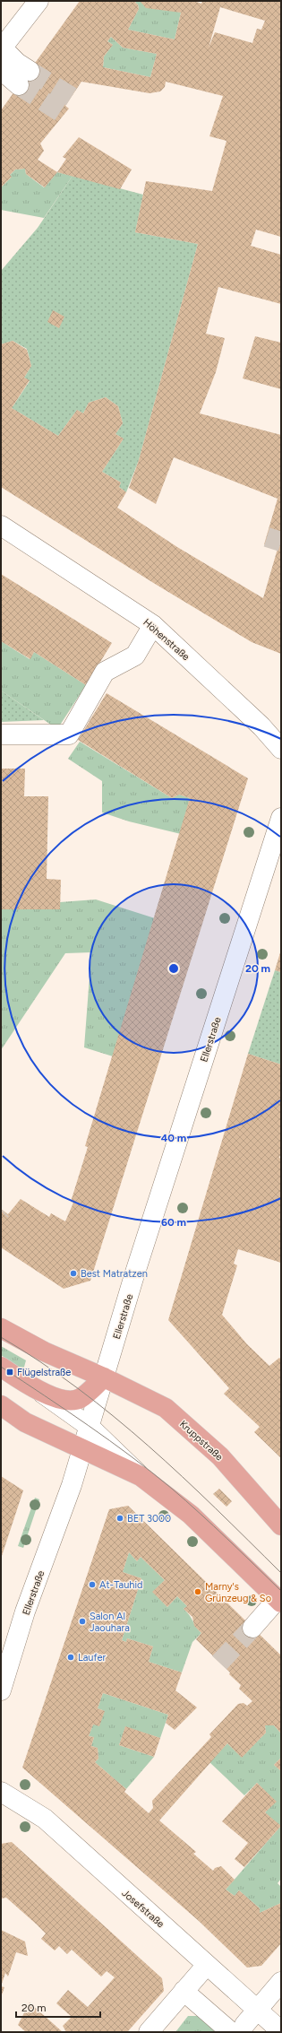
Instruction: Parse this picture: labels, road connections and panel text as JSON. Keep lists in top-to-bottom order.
{
  "streets": {
    "main road": ["Kruppstraße"],
    "street": ["Höhenstraße", "Ellerstraße", "Josefstraße"]
  },
  "crossings": [
    ["Ellerstraße", "Kruppstraße"]
  ],
  "places": {
    "other": [
      "Best Matratzen",
      "BET 3000",
      "At-Tauhid",
      "Marny's Grünzeug & So",
      "Salon Al Jaouhara",
      "Laufer"
    ],
    "transit": ["Flügelstraße"]
  },
  "scale_bar": "20 m",
  "rings": ["20 m", "40 m", "60 m"]
}
